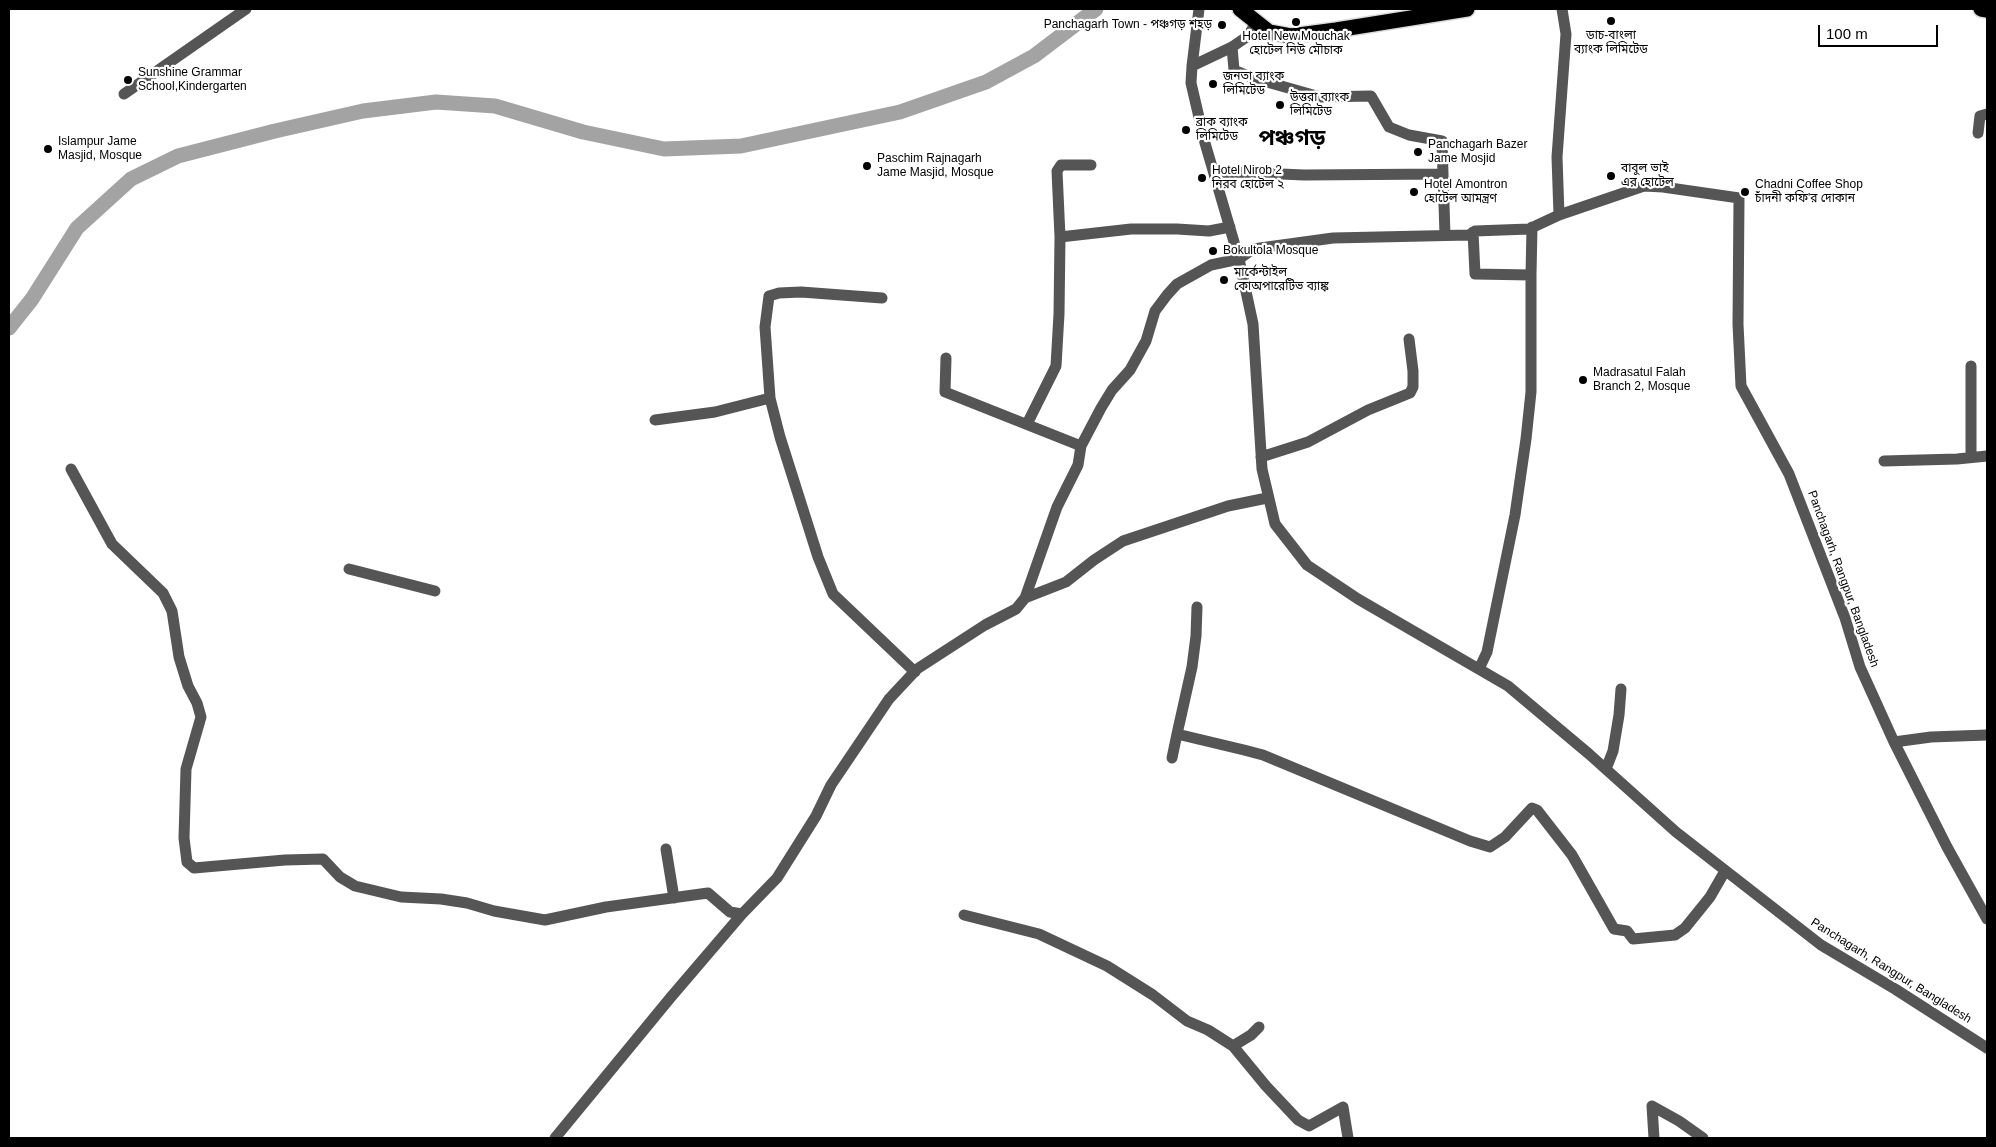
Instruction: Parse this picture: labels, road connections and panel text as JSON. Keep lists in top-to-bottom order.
{
  "streets": {
    "street": ["Panchagarh, Rangpur, Bangladesh"]
  },
  "districts": ["পঞ্চগড়"],
  "places": [
    "ডাচ-বাংলা ব্যাংক লিমিটেড",
    "Hotel New Mouchak হোটেল নিউ মৌচাক",
    "Panchagarh Town - পঞ্চগড় শহড়",
    "Sunshine Grammar School,Kindergarten",
    "জনতা ব্যাংক লিমিটেড",
    "উত্তরা ব্যাংক লিমিটেড",
    "ব্রাক ব্যাংক লিমিটেড",
    "Islampur Jame Masjid, Mosque",
    "Panchagarh Bazer Jame Mosjid",
    "Paschim Rajnagarh Jame Masjid, Mosque",
    "বাবুল ভাই এর হোটেল",
    "Hotel Nirob 2 নিরব হোটেল ২",
    "Hotel Amontron হোটেল আমন্ত্রণ",
    "Chadni Coffee Shop চাঁদনী কফি'র দোকান",
    "Bokultola Mosque",
    "মার্কেন্টাইল কোঅপারেটিভ ব্যাঙ্ক",
    "Madrasatul Falah Branch 2, Mosque"
  ],
  "scale_bar": "100 m"
}
